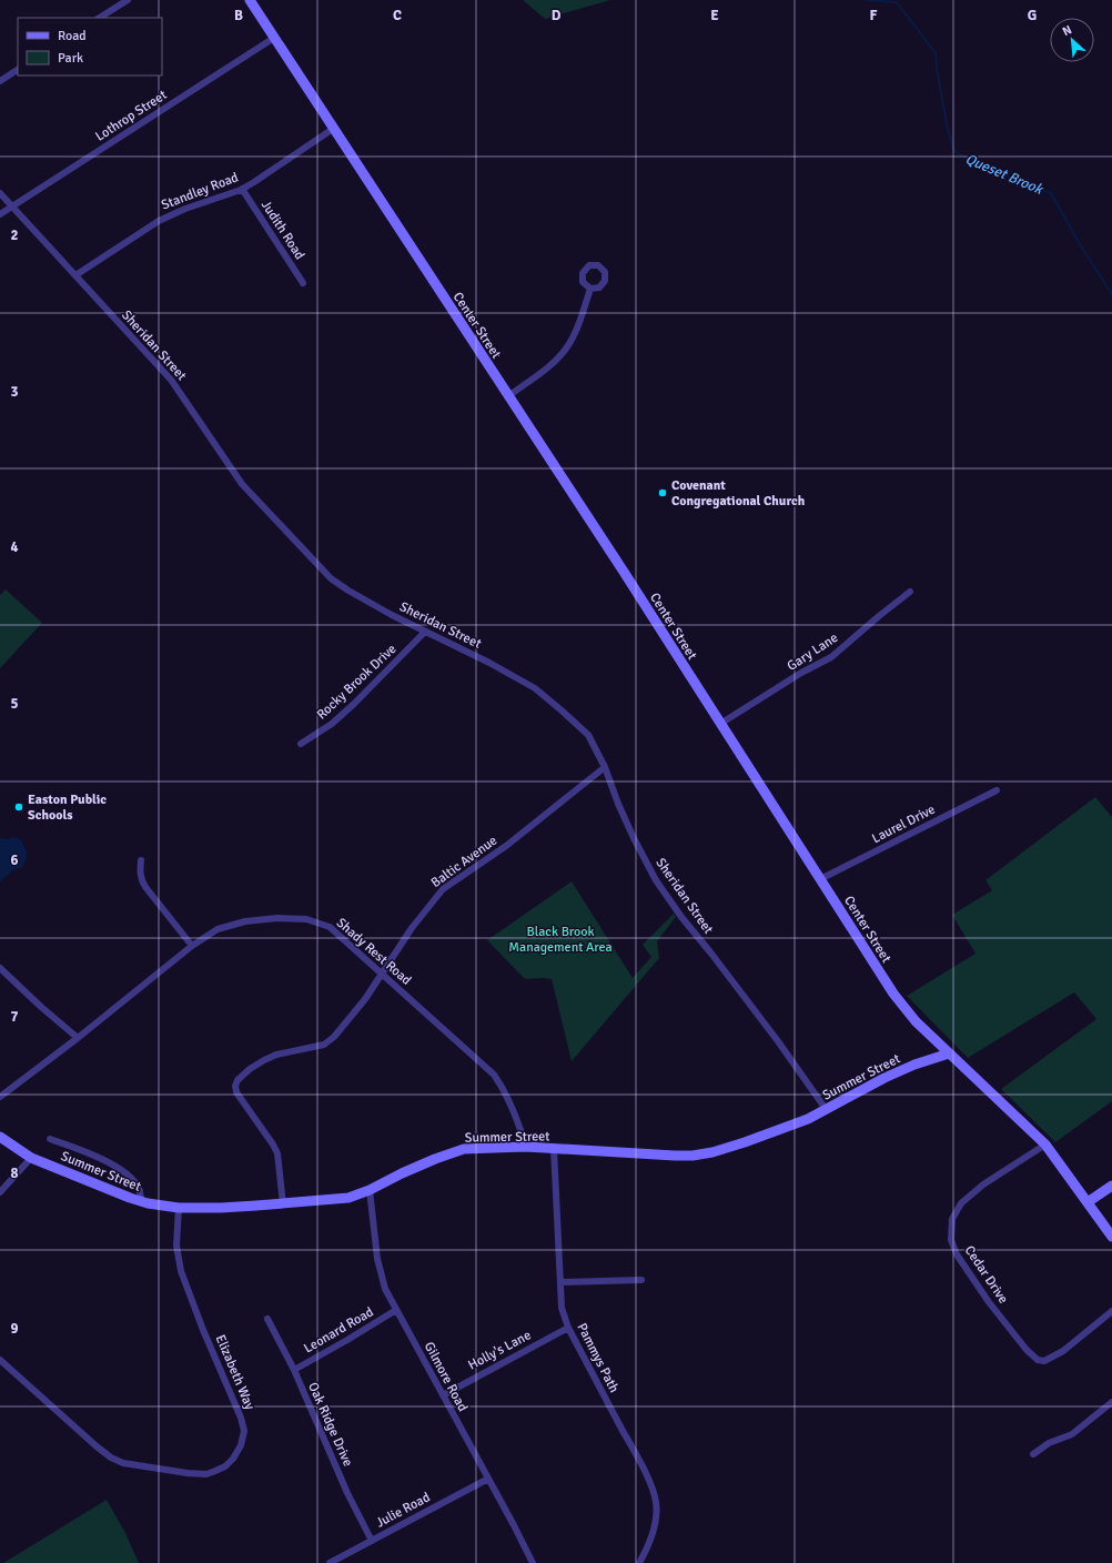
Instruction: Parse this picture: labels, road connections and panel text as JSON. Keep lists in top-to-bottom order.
{
  "streets": {
    "main road": ["Center Street", "Summer Street"],
    "street": [
      "Lothrop Street",
      "Standley Road",
      "Judith Road",
      "Sheridan Street",
      "Gary Lane",
      "Rocky Brook Drive",
      "Laurel Drive",
      "Baltic Avenue",
      "Shady Rest Road",
      "Cedar Drive",
      "Leonard Road",
      "Holly's Lane",
      "Pammys Path",
      "Elizabeth Way",
      "Gilmore Road",
      "Oak Ridge Drive",
      "Julie Road"
    ]
  },
  "crossings": [
    ["Lothrop Street", "Center Street"],
    ["Lothrop Street", "Sheridan Street"],
    ["Standley Road", "Judith Road"],
    ["Standley Road", "Center Street"],
    ["Standley Road", "Sheridan Street"],
    ["Center Street", "Gary Lane"],
    ["Center Street", "Laurel Drive"],
    ["Center Street", "Summer Street"],
    ["Center Street", "Cedar Drive"],
    ["Sheridan Street", "Rocky Brook Drive"],
    ["Sheridan Street", "Baltic Avenue"],
    ["Sheridan Street", "Summer Street"],
    ["Baltic Avenue", "Shady Rest Road"],
    ["Baltic Avenue", "Summer Street"],
    ["Shady Rest Road", "Summer Street"],
    ["Summer Street", "Pammys Path"],
    ["Summer Street", "Elizabeth Way"],
    ["Summer Street", "Gilmore Road"],
    ["Leonard Road", "Gilmore Road"],
    ["Leonard Road", "Oak Ridge Drive"],
    ["Holly's Lane", "Pammys Path"],
    ["Holly's Lane", "Gilmore Road"],
    ["Gilmore Road", "Julie Road"],
    ["Oak Ridge Drive", "Julie Road"]
  ],
  "water": ["Queset Brook"],
  "parks": ["Black Brook Management Area"],
  "places": ["Covenant Congregational Church", "Easton Public Schools"],
  "legend": ["Road", "Park"],
  "north": "top left",
  "grid": {
    "columns": [
      "B",
      "C",
      "D",
      "E",
      "F",
      "G"
    ],
    "rows": [
      "2",
      "3",
      "4",
      "5",
      "6",
      "7",
      "8",
      "9"
    ]
  }
}
